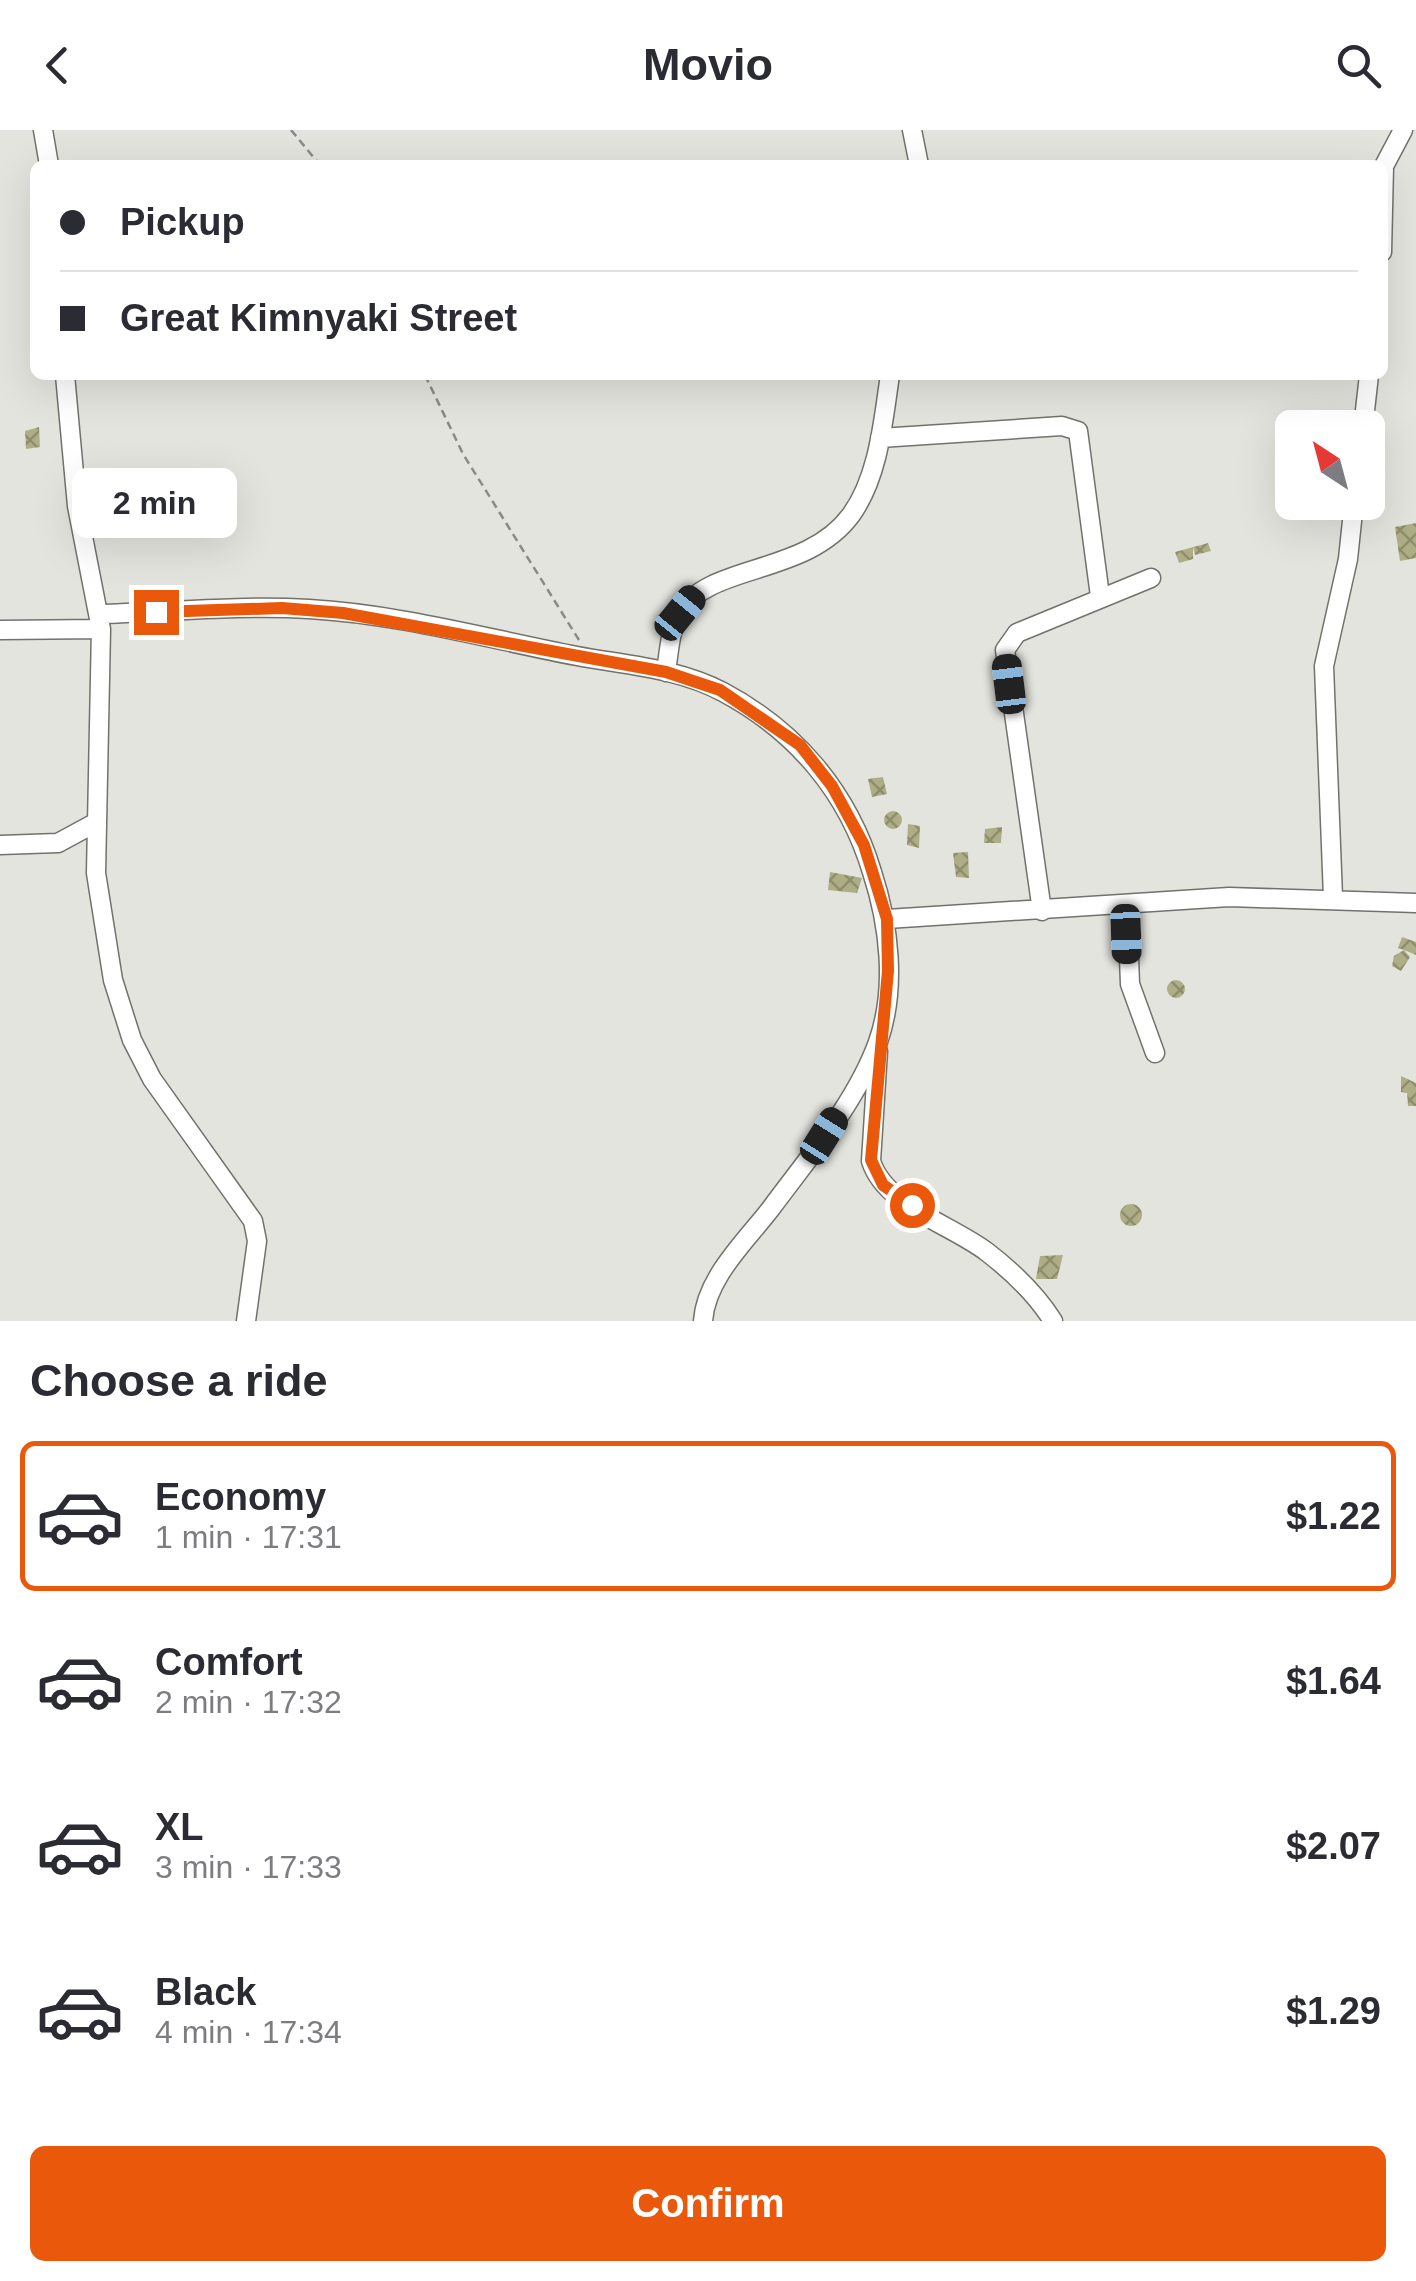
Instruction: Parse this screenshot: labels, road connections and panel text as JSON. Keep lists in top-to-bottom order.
{
  "north": "top left",
  "page": {
    "header": "Movio",
    "banner": ["Pickup", "Great Kimnyaki Street"],
    "bubble": "2 min",
    "heading": "Choose a ride",
    "list": [
      {
        "name": "Economy",
        "note": "1 min · 17:31",
        "value": "$1.22"
      },
      {
        "name": "Comfort",
        "note": "2 min · 17:32",
        "value": "$1.64"
      },
      {
        "name": "XL",
        "note": "3 min · 17:33",
        "value": "$2.07"
      },
      {
        "name": "Black",
        "note": "4 min · 17:34",
        "value": "$1.29"
      }
    ],
    "buttons": "Confirm"
  }
}
